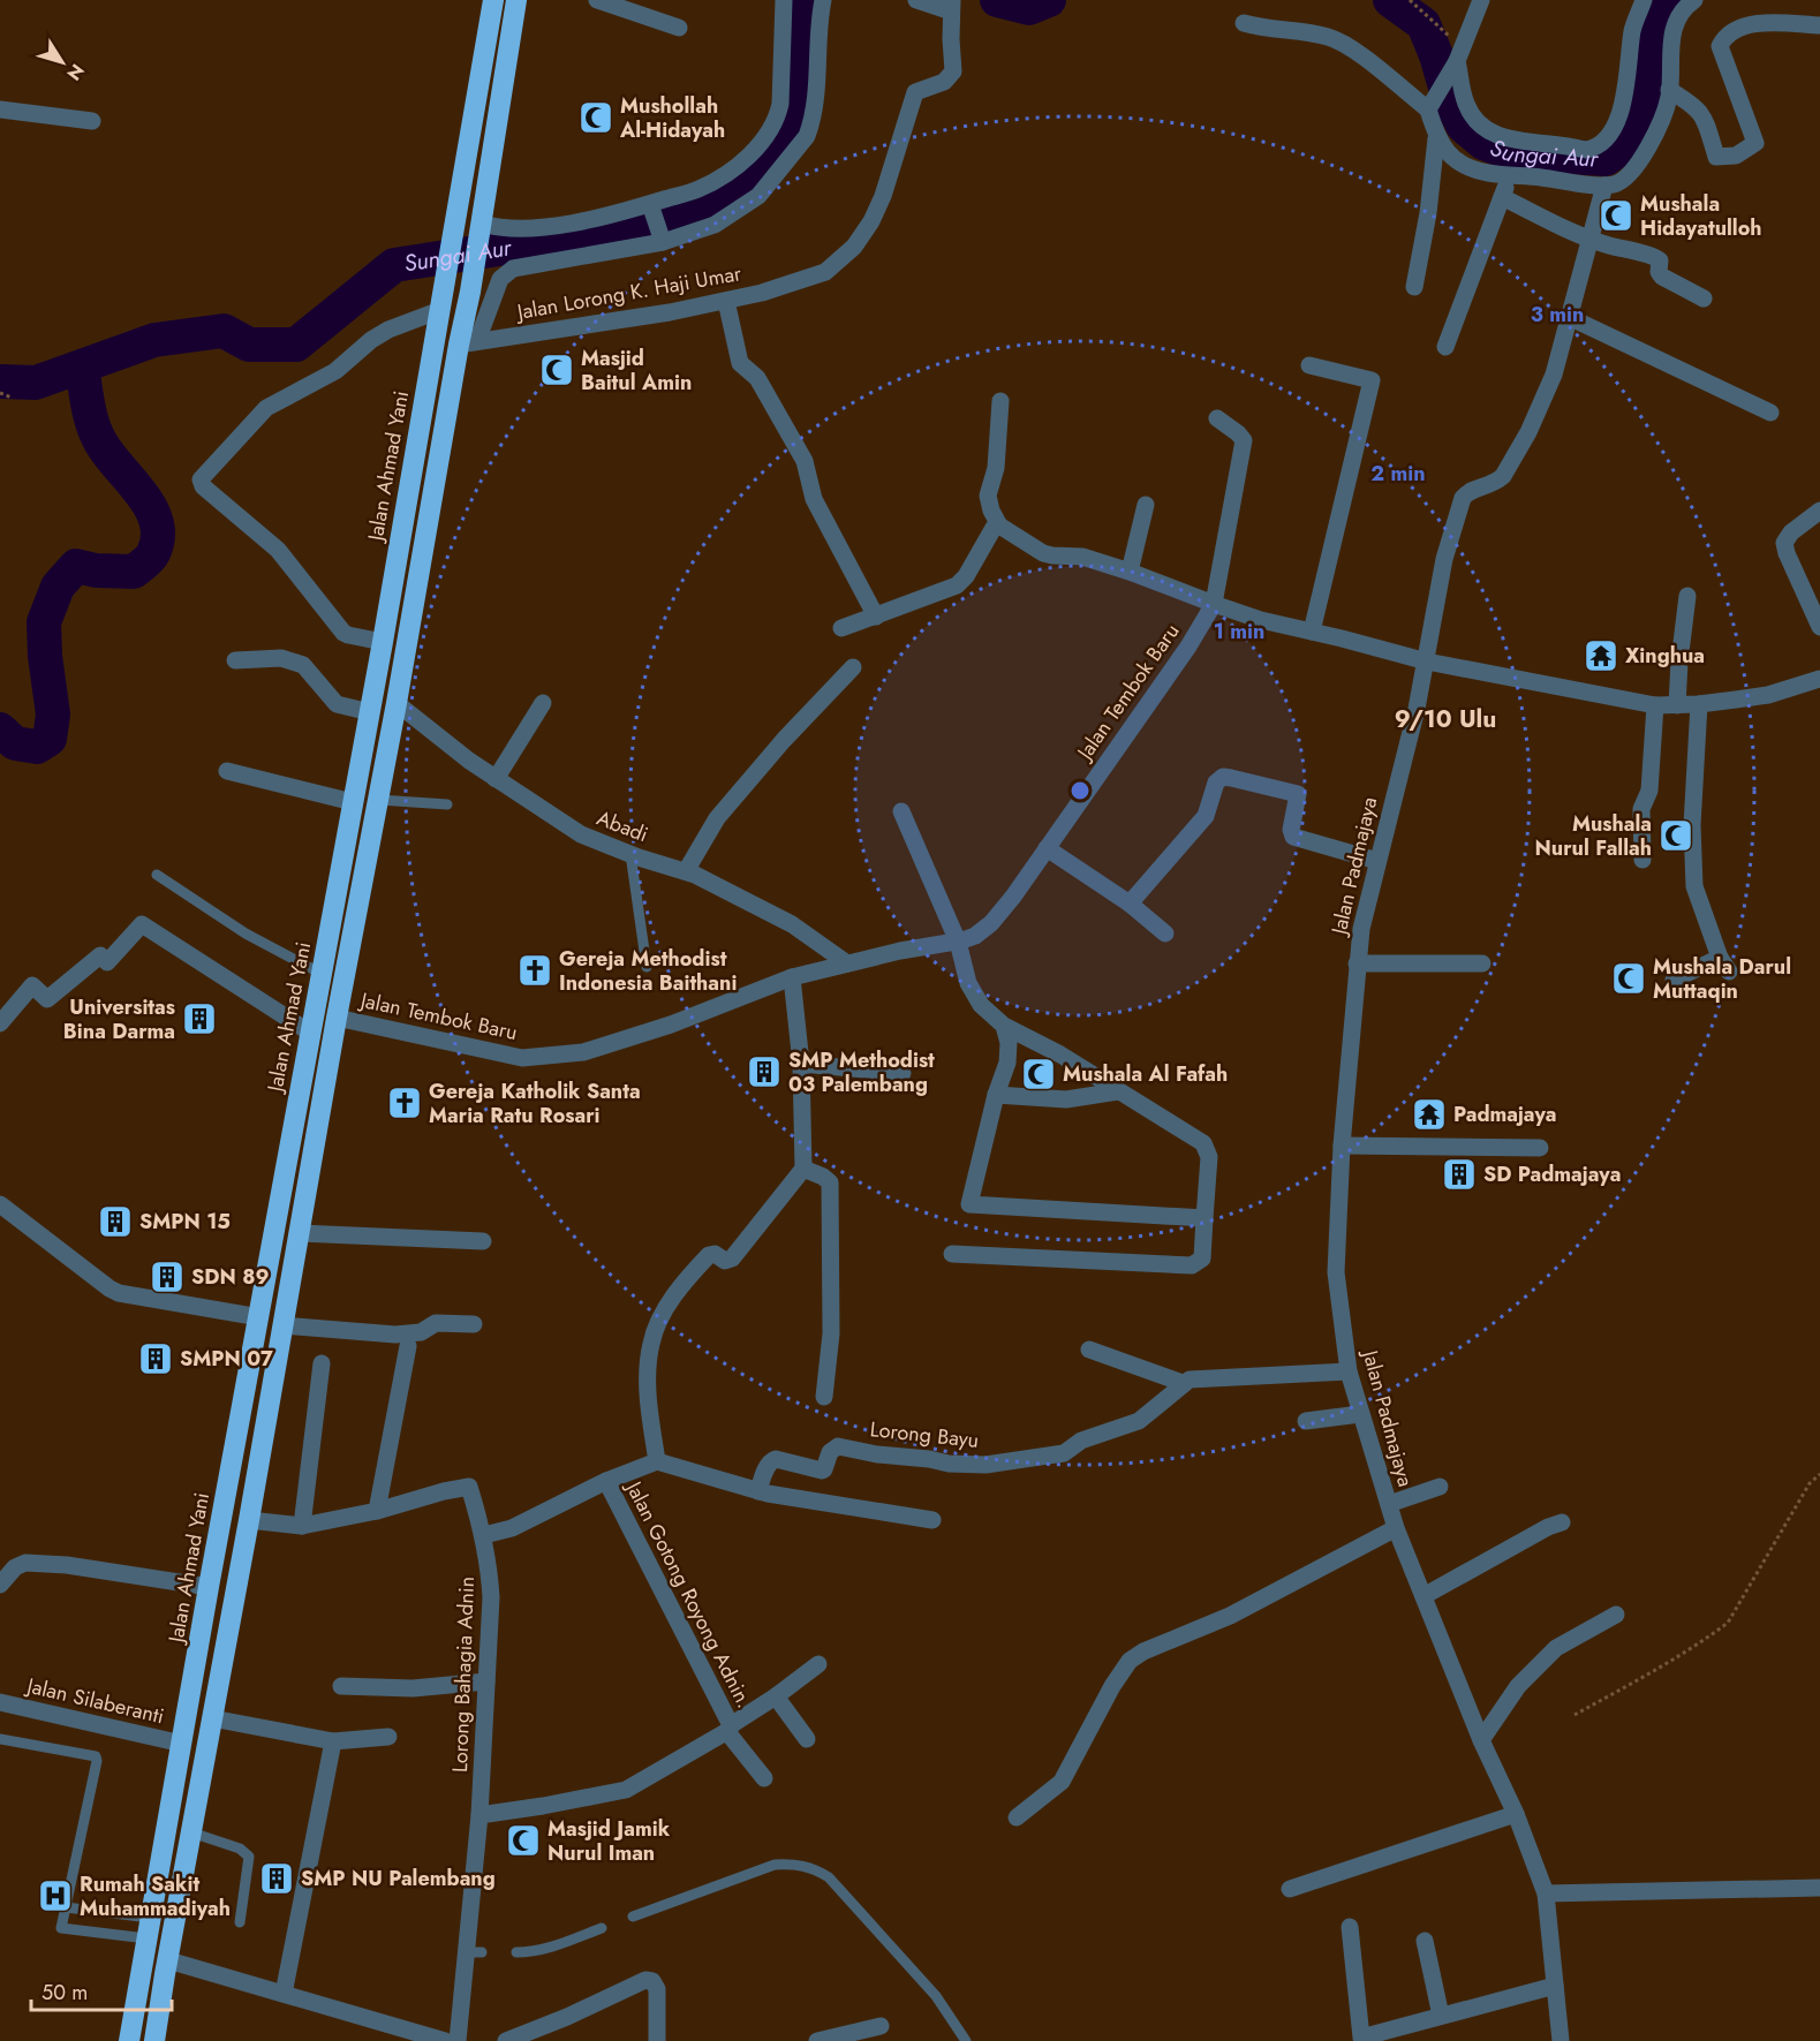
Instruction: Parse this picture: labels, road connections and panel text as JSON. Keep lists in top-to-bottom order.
{
  "streets": {
    "highway": ["Jalan Ahmad Yani"],
    "street": [
      "Jalan Lorong K. Haji Umar",
      "Jalan Tembok Baru",
      "Abadi",
      "Jalan Padmajaya",
      "Lorong Bayu",
      "Jalan Gotong Royong Adnin.",
      "Lorong Bahagia Adnin",
      "Jalan Silaberanti"
    ]
  },
  "crossings": [
    ["Jalan Ahmad Yani", "Jalan Silaberanti"],
    ["Jalan Tembok Baru", "Abadi"],
    ["Jalan Gotong Royong Adnin.", "Lorong Bahagia Adnin"]
  ],
  "districts": ["9/10 Ulu"],
  "water": ["Sungai Aur"],
  "places": {
    "mosque": [
      "Mushollah Al-Hidayah",
      "Mushala Hidayatulloh",
      "Masjid Baitul Amin",
      "Mushala Nurul Fallah",
      "Mushala Darul Muttaqin",
      "Mushala Al Fafah",
      "Masjid Jamik Nurul Iman"
    ],
    "temple": ["Xinghua", "Padmajaya"],
    "church": ["Gereja Methodist Indonesia Baithani", "Gereja Katholik Santa Maria Ratu Rosari"],
    "building": [
      "Universitas Bina Darma",
      "SMP Methodist 03 Palembang",
      "SD Padmajaya",
      "SMPN 15",
      "SDN 89",
      "SMPN 07",
      "SMP NU Palembang"
    ],
    "hospital": ["Rumah Sakit Muhammadiyah"]
  },
  "scale_bar": "50 m",
  "north": "bottom right",
  "rings": ["3 min", "2 min", "1 min"]
}
